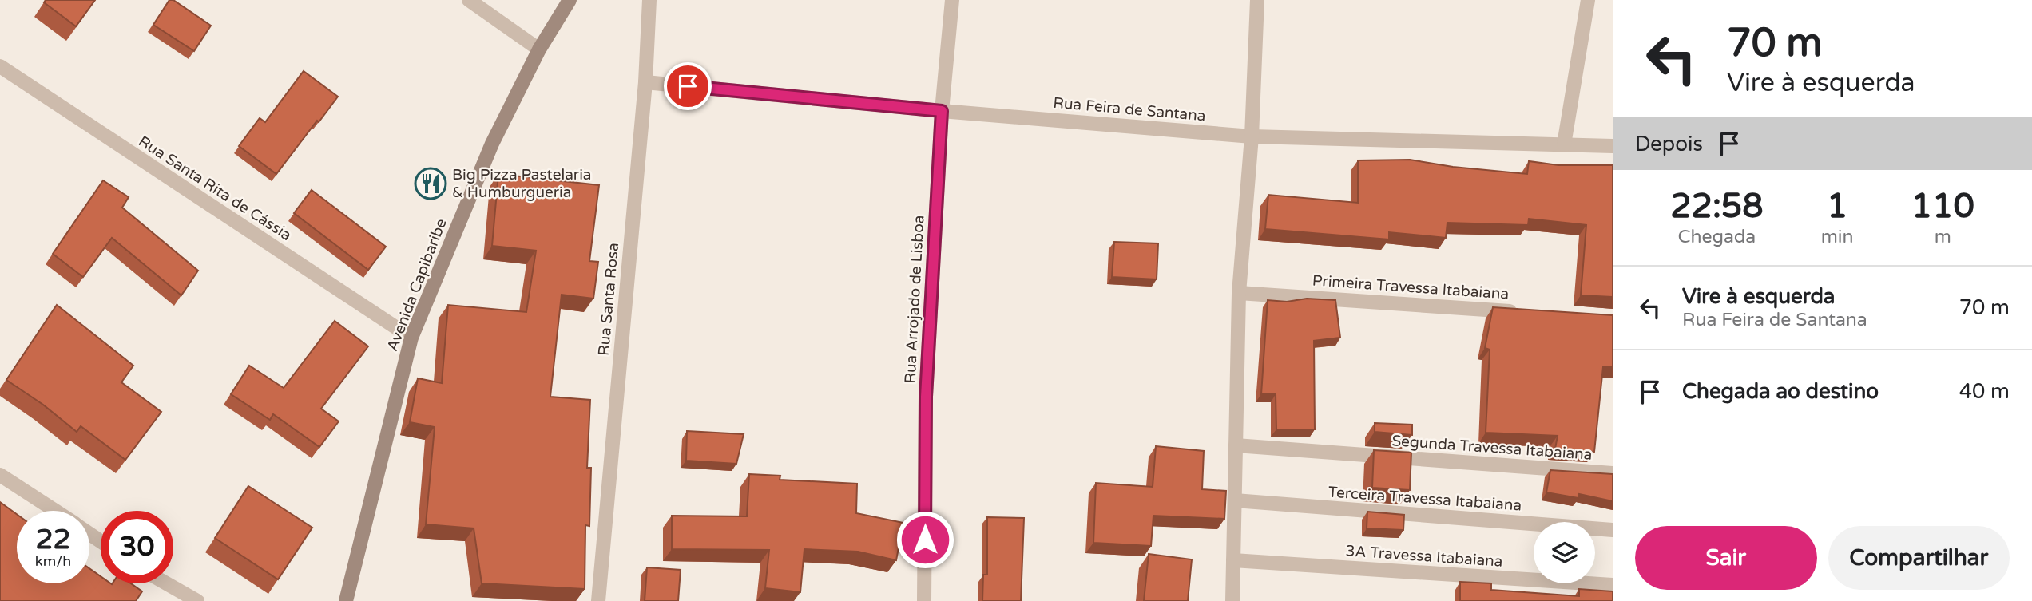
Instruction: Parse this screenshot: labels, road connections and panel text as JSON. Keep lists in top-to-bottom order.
{
  "streets": {
    "street": [
      "Rua Feira de Santana",
      "Rua Santa Rita de Cássia",
      "Avenida Capibaribe",
      "Primeira Travessa Itabaiana",
      "Rua Santa Rosa",
      "Rua Arrojado de Lisboa",
      "Segunda Travessa Itabaiana",
      "Terceira Travessa Itabaiana",
      "3A Travessa Itabaiana"
    ]
  },
  "crossings": [
    ["Rua Feira de Santana", "Rua Santa Rosa"],
    ["Rua Feira de Santana", "Rua Arrojado de Lisboa"],
    ["Rua Santa Rita de Cássia", "Avenida Capibaribe"]
  ],
  "places": {
    "restaurant": ["Big Pizza Pastelaria & Humburgueria"]
  },
  "page": {
    "turn": ["70 m", "Vire à esquerda"],
    "then": "Depois",
    "eta": [
      "22:58",
      "Chegada",
      "1",
      "min",
      "110",
      "m"
    ],
    "list": [
      {
        "name": "Vire à esquerda",
        "note": "Rua Feira de Santana",
        "value": "70 m"
      },
      {
        "name": "Chegada ao destino",
        "value": "40 m"
      }
    ],
    "speed": "22 km/h",
    "limit": "30",
    "buttons": ["Sair", "Compartilhar"]
  }
}
